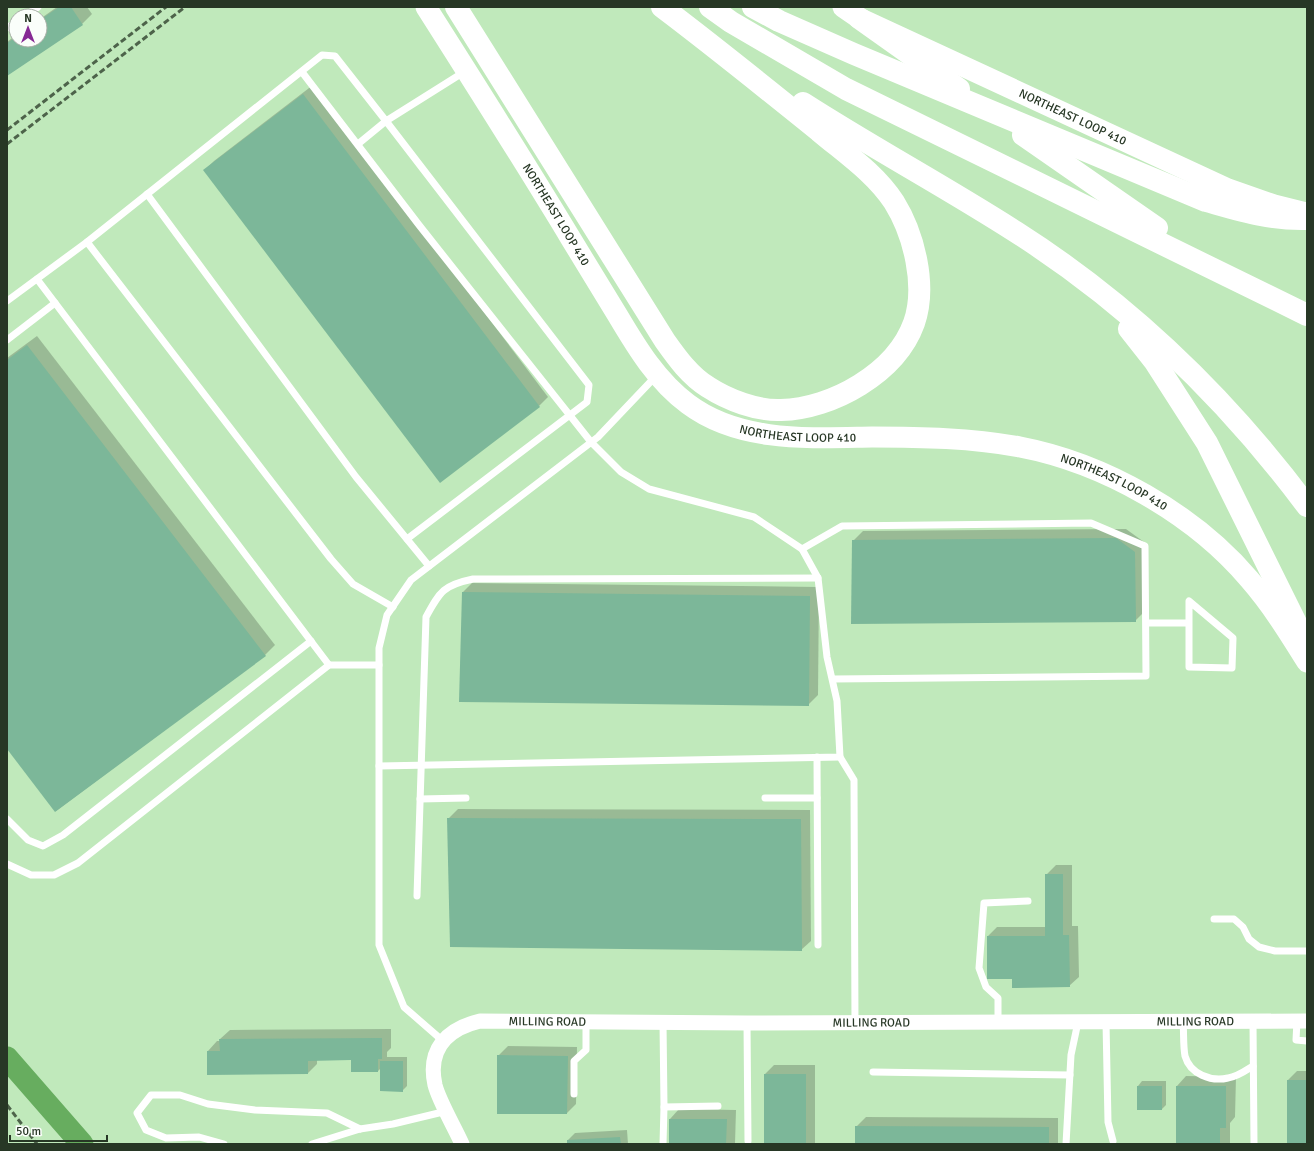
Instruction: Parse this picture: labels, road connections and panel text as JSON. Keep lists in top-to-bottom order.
{
  "streets": {
    "main road": ["NORTHEAST LOOP 410"],
    "street": ["MILLING ROAD"]
  },
  "scale_bar": "50 m",
  "north": "top"
}
